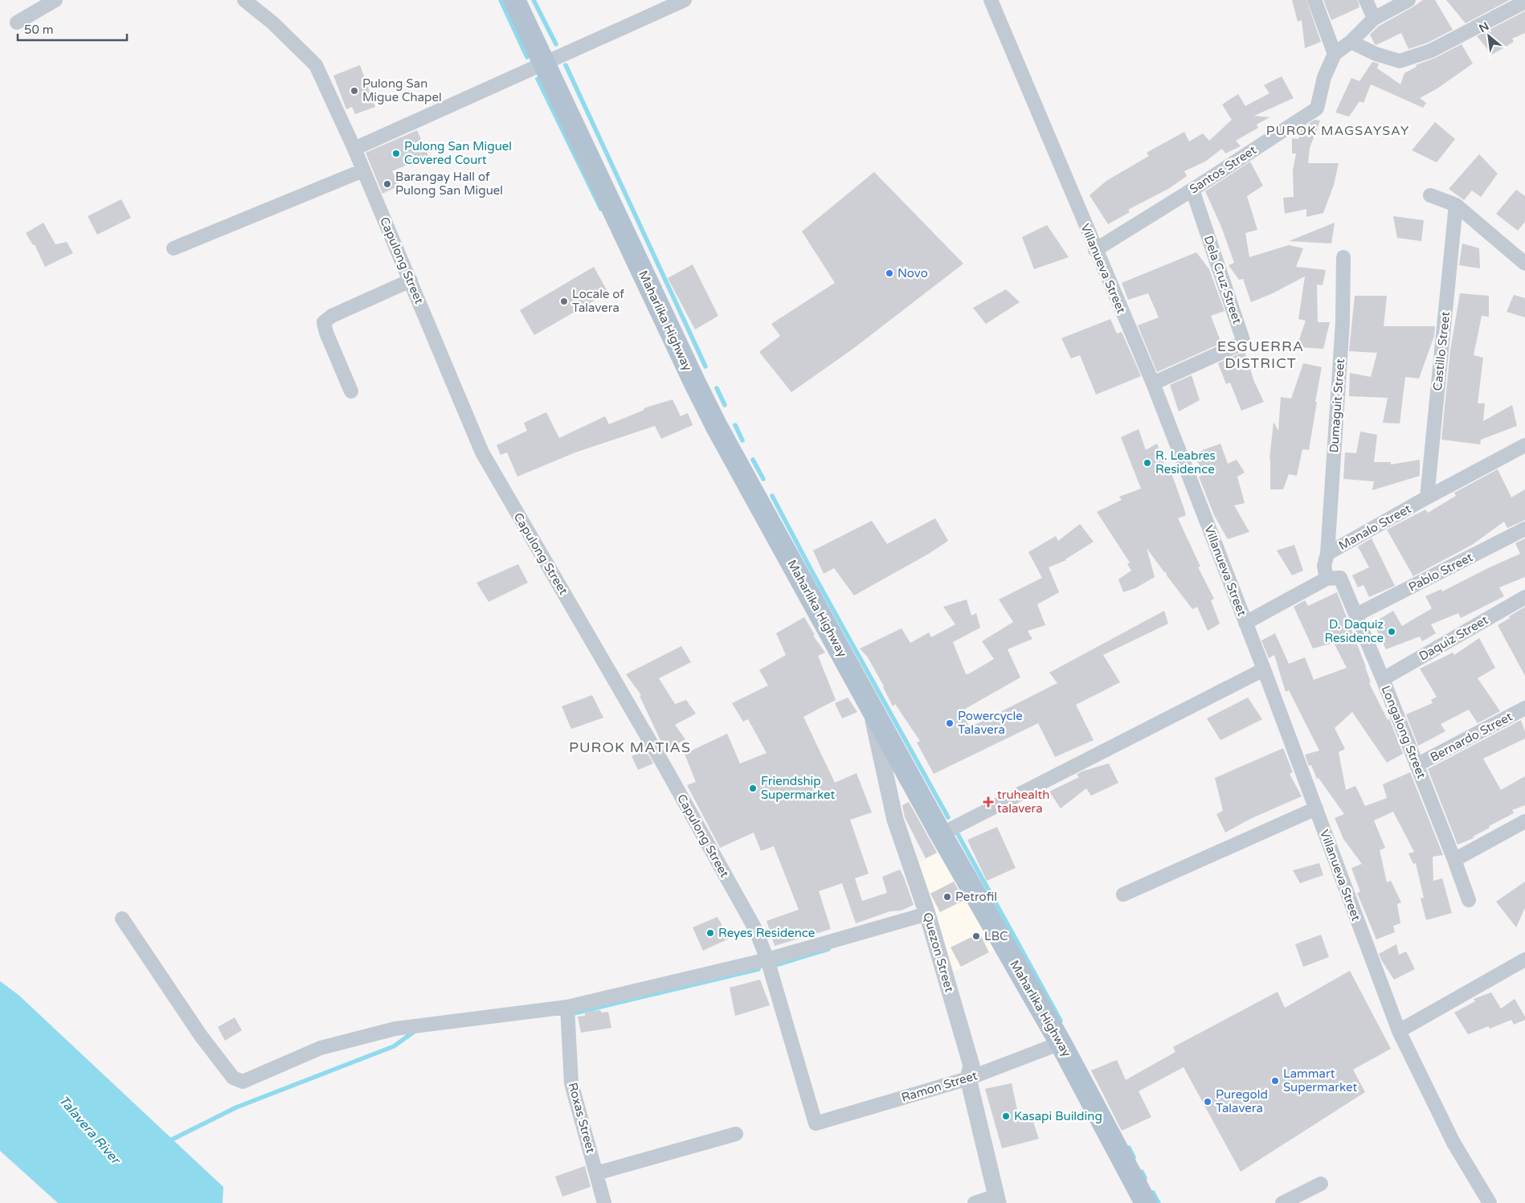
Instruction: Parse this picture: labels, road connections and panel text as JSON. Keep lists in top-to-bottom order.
{
  "streets": {
    "main road": ["Maharlika Highway"],
    "street": [
      "Santos Street",
      "Capulong Street",
      "Villanueva Street",
      "Dela Cruz Street",
      "Castillo Street",
      "Dumaguit Street",
      "Manalo Street",
      "Pablo Street",
      "Daquiz Street",
      "Longalong Street",
      "Bernardo Street",
      "Quezon Street",
      "Ramon Street",
      "Roxas Street"
    ]
  },
  "crossings": [
    ["Santos Street", "Villanueva Street"],
    ["Santos Street", "Dela Cruz Street"],
    ["Capulong Street", "Ramon Street"],
    ["Villanueva Street", "Dela Cruz Street"],
    ["Maharlika Highway", "Quezon Street"],
    ["Maharlika Highway", "Ramon Street"],
    ["Castillo Street", "Manalo Street"],
    ["Dumaguit Street", "Manalo Street"],
    ["Manalo Street", "Longalong Street"],
    ["Pablo Street", "Longalong Street"],
    ["Daquiz Street", "Longalong Street"],
    ["Longalong Street", "Bernardo Street"],
    ["Quezon Street", "Ramon Street"]
  ],
  "districts": ["PUROK MAGSAYSAY", "ESGUERRA DISTRICT", "PUROK MATIAS"],
  "water": ["Talavera River"],
  "places": {
    "other": [
      "Pulong San Migue Chapel",
      "Pulong San Miguel Covered Court",
      "Barangay Hall of Pulong San Miguel",
      "Novo",
      "Locale of Talavera",
      "R. Leabres Residence",
      "D. Daquiz Residence",
      "Powercycle Talavera",
      "Friendship Supermarket",
      "Petrofil",
      "Reyes Residence",
      "LBC",
      "Lammart Supermarket",
      "Puregold Talavera",
      "Kasapi Building"
    ],
    "health": ["truhealth talavera"]
  },
  "scale_bar": "50 m",
  "north": "top left"
}
